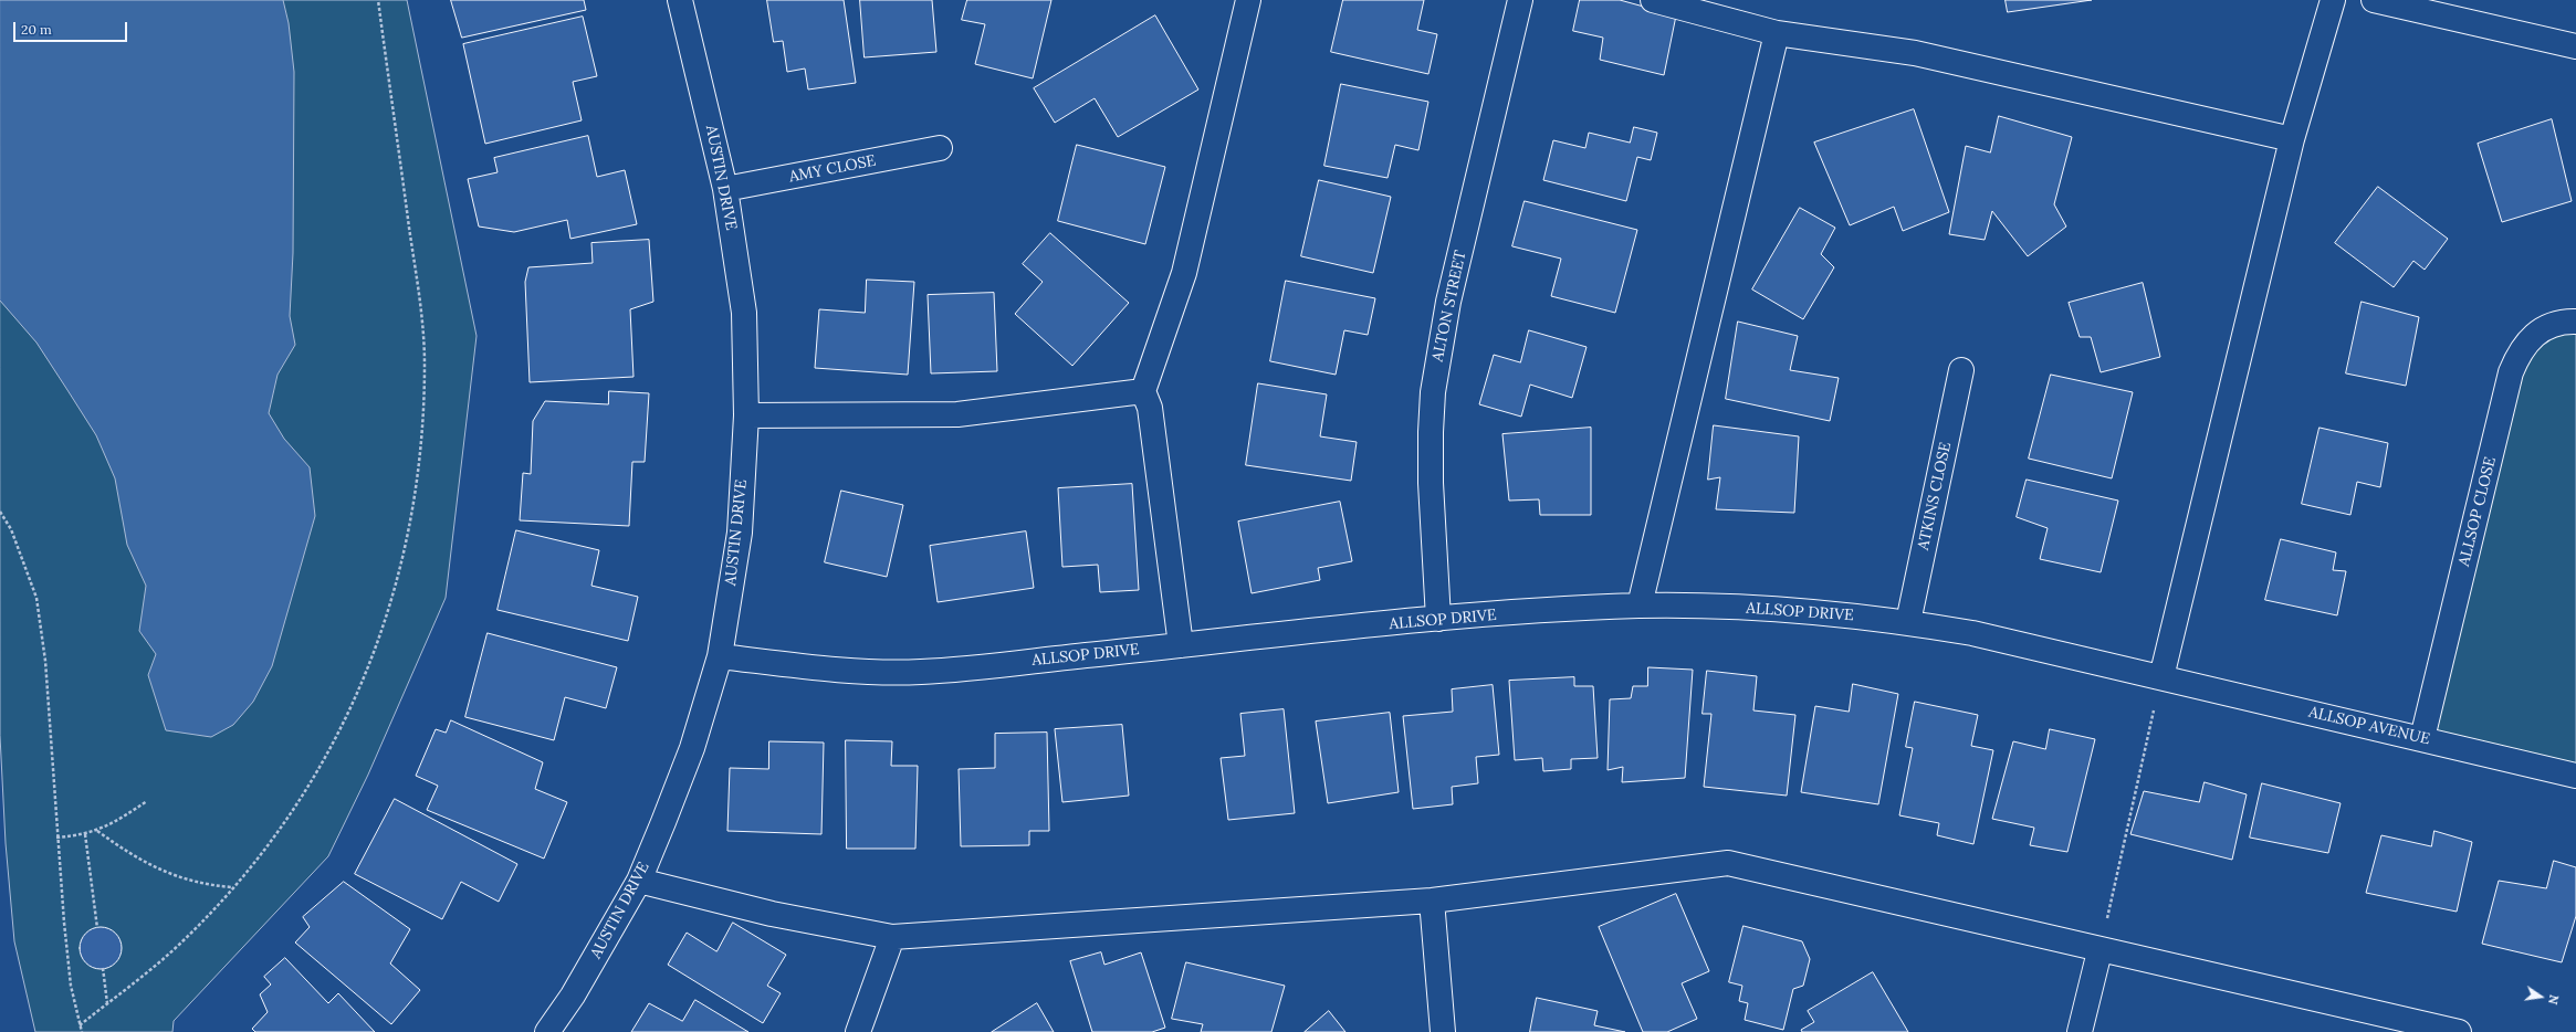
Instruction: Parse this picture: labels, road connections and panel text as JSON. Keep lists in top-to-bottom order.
{
  "streets": {
    "street": [
      "AMY CLOSE",
      "AUSTIN DRIVE",
      "ALTON STREET",
      "ATKINS CLOSE",
      "ALLSOP CLOSE",
      "ALLSOP DRIVE",
      "ALLSOP AVENUE"
    ]
  },
  "crossings": [
    ["AMY CLOSE", "AUSTIN DRIVE"],
    ["AUSTIN DRIVE", "ALLSOP DRIVE"],
    ["ALTON STREET", "ALLSOP DRIVE"],
    ["ATKINS CLOSE", "ALLSOP DRIVE"],
    ["ALLSOP CLOSE", "ALLSOP AVENUE"],
    ["ALLSOP DRIVE", "ALLSOP AVENUE"]
  ],
  "scale_bar": "20 m",
  "north": "right"
}
